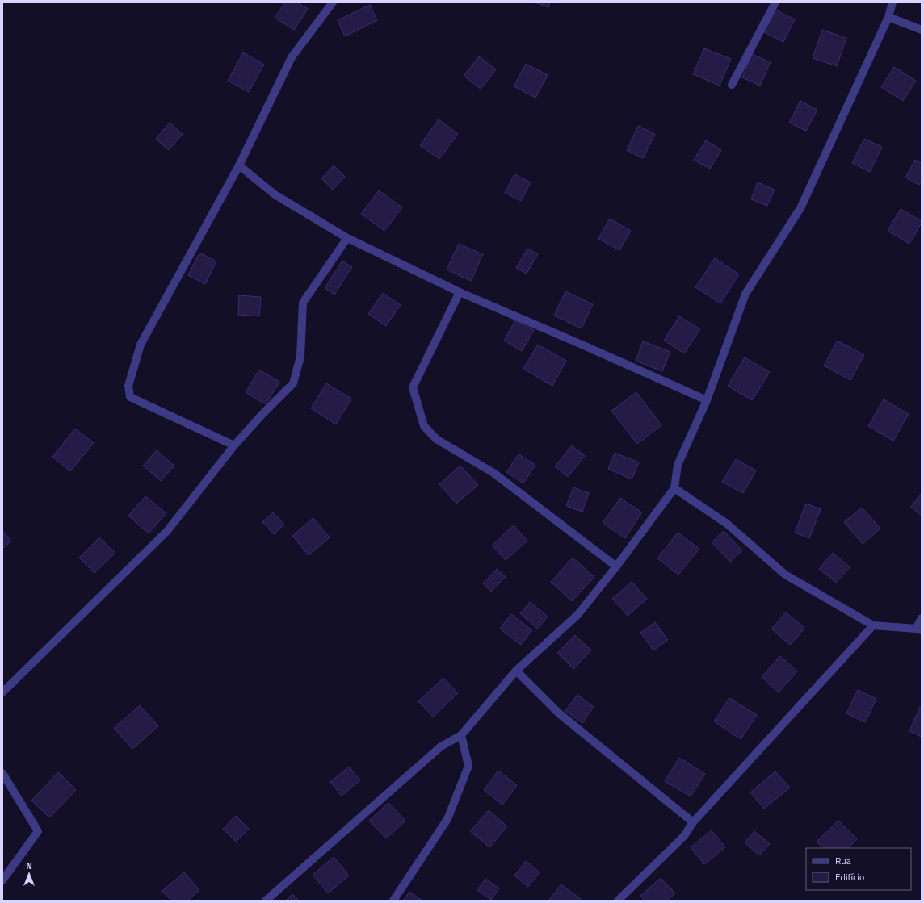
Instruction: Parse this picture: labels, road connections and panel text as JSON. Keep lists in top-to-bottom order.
{
  "legend": ["Rua", "Edifício"],
  "north": "top"
}
